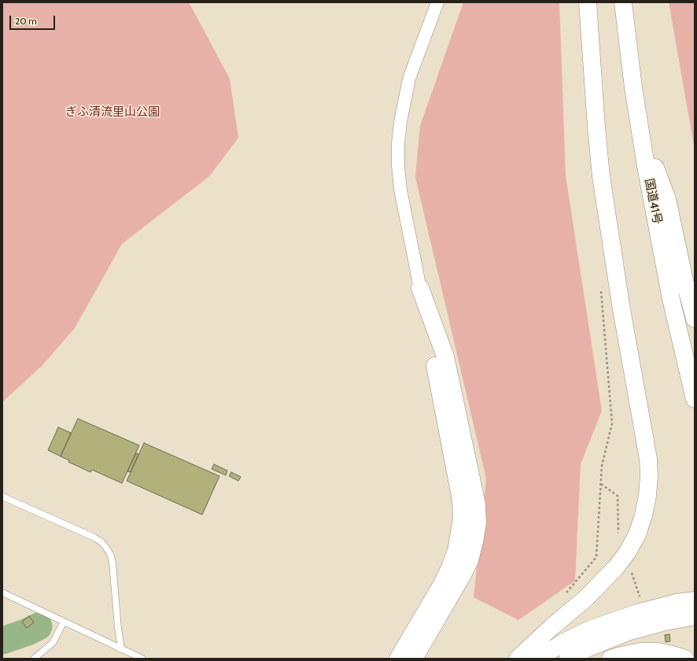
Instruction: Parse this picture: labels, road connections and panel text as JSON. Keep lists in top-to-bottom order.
{
  "streets": {
    "main road": ["国道41号"]
  },
  "parks": ["ぎふ清流里山公園"],
  "scale_bar": "20 m"
}
